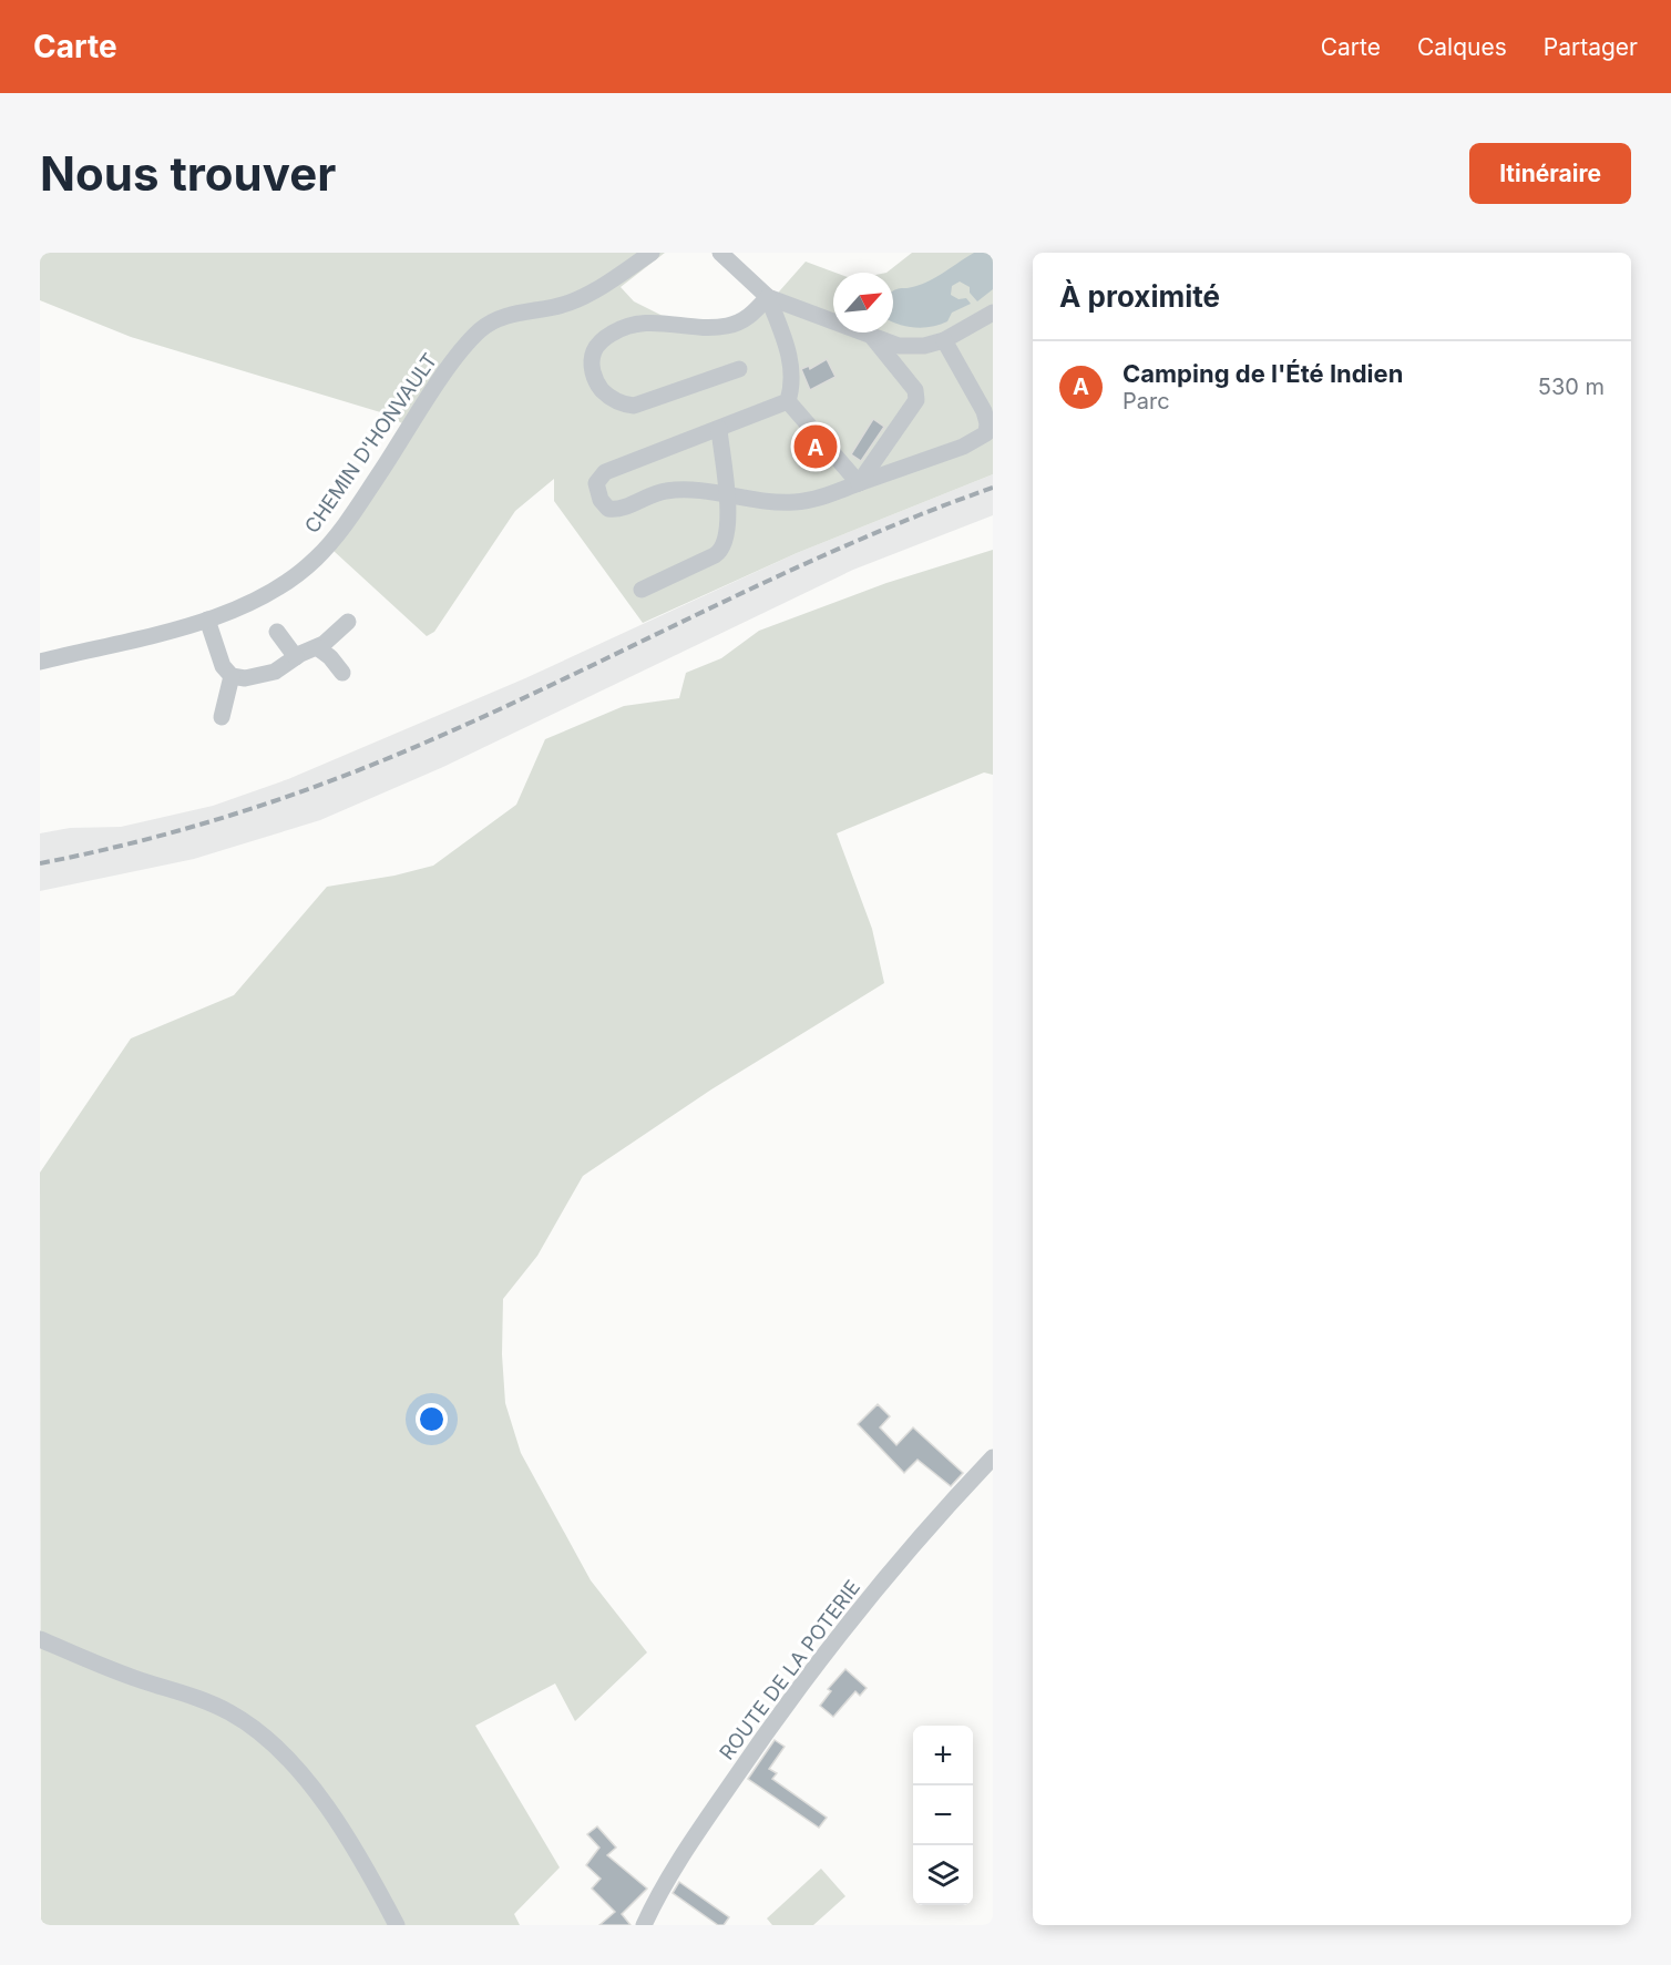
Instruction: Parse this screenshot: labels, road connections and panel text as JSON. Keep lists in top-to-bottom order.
{
  "streets": {
    "street": ["CHEMIN D'HONVAULT", "ROUTE DE LA POTERIE"]
  },
  "north": "top right",
  "page": {
    "header": "Carte",
    "nav": ["Carte", "Calques", "Partager"],
    "buttons": "Itinéraire",
    "title": "Nous trouver",
    "heading": "À proximité",
    "list": [
      {
        "mark": "A",
        "name": "Camping de l'Été Indien",
        "note": "Parc",
        "value": "530 m"
      }
    ],
    "pins": "A",
    "map_buttons": ["+", "−"]
  }
}
